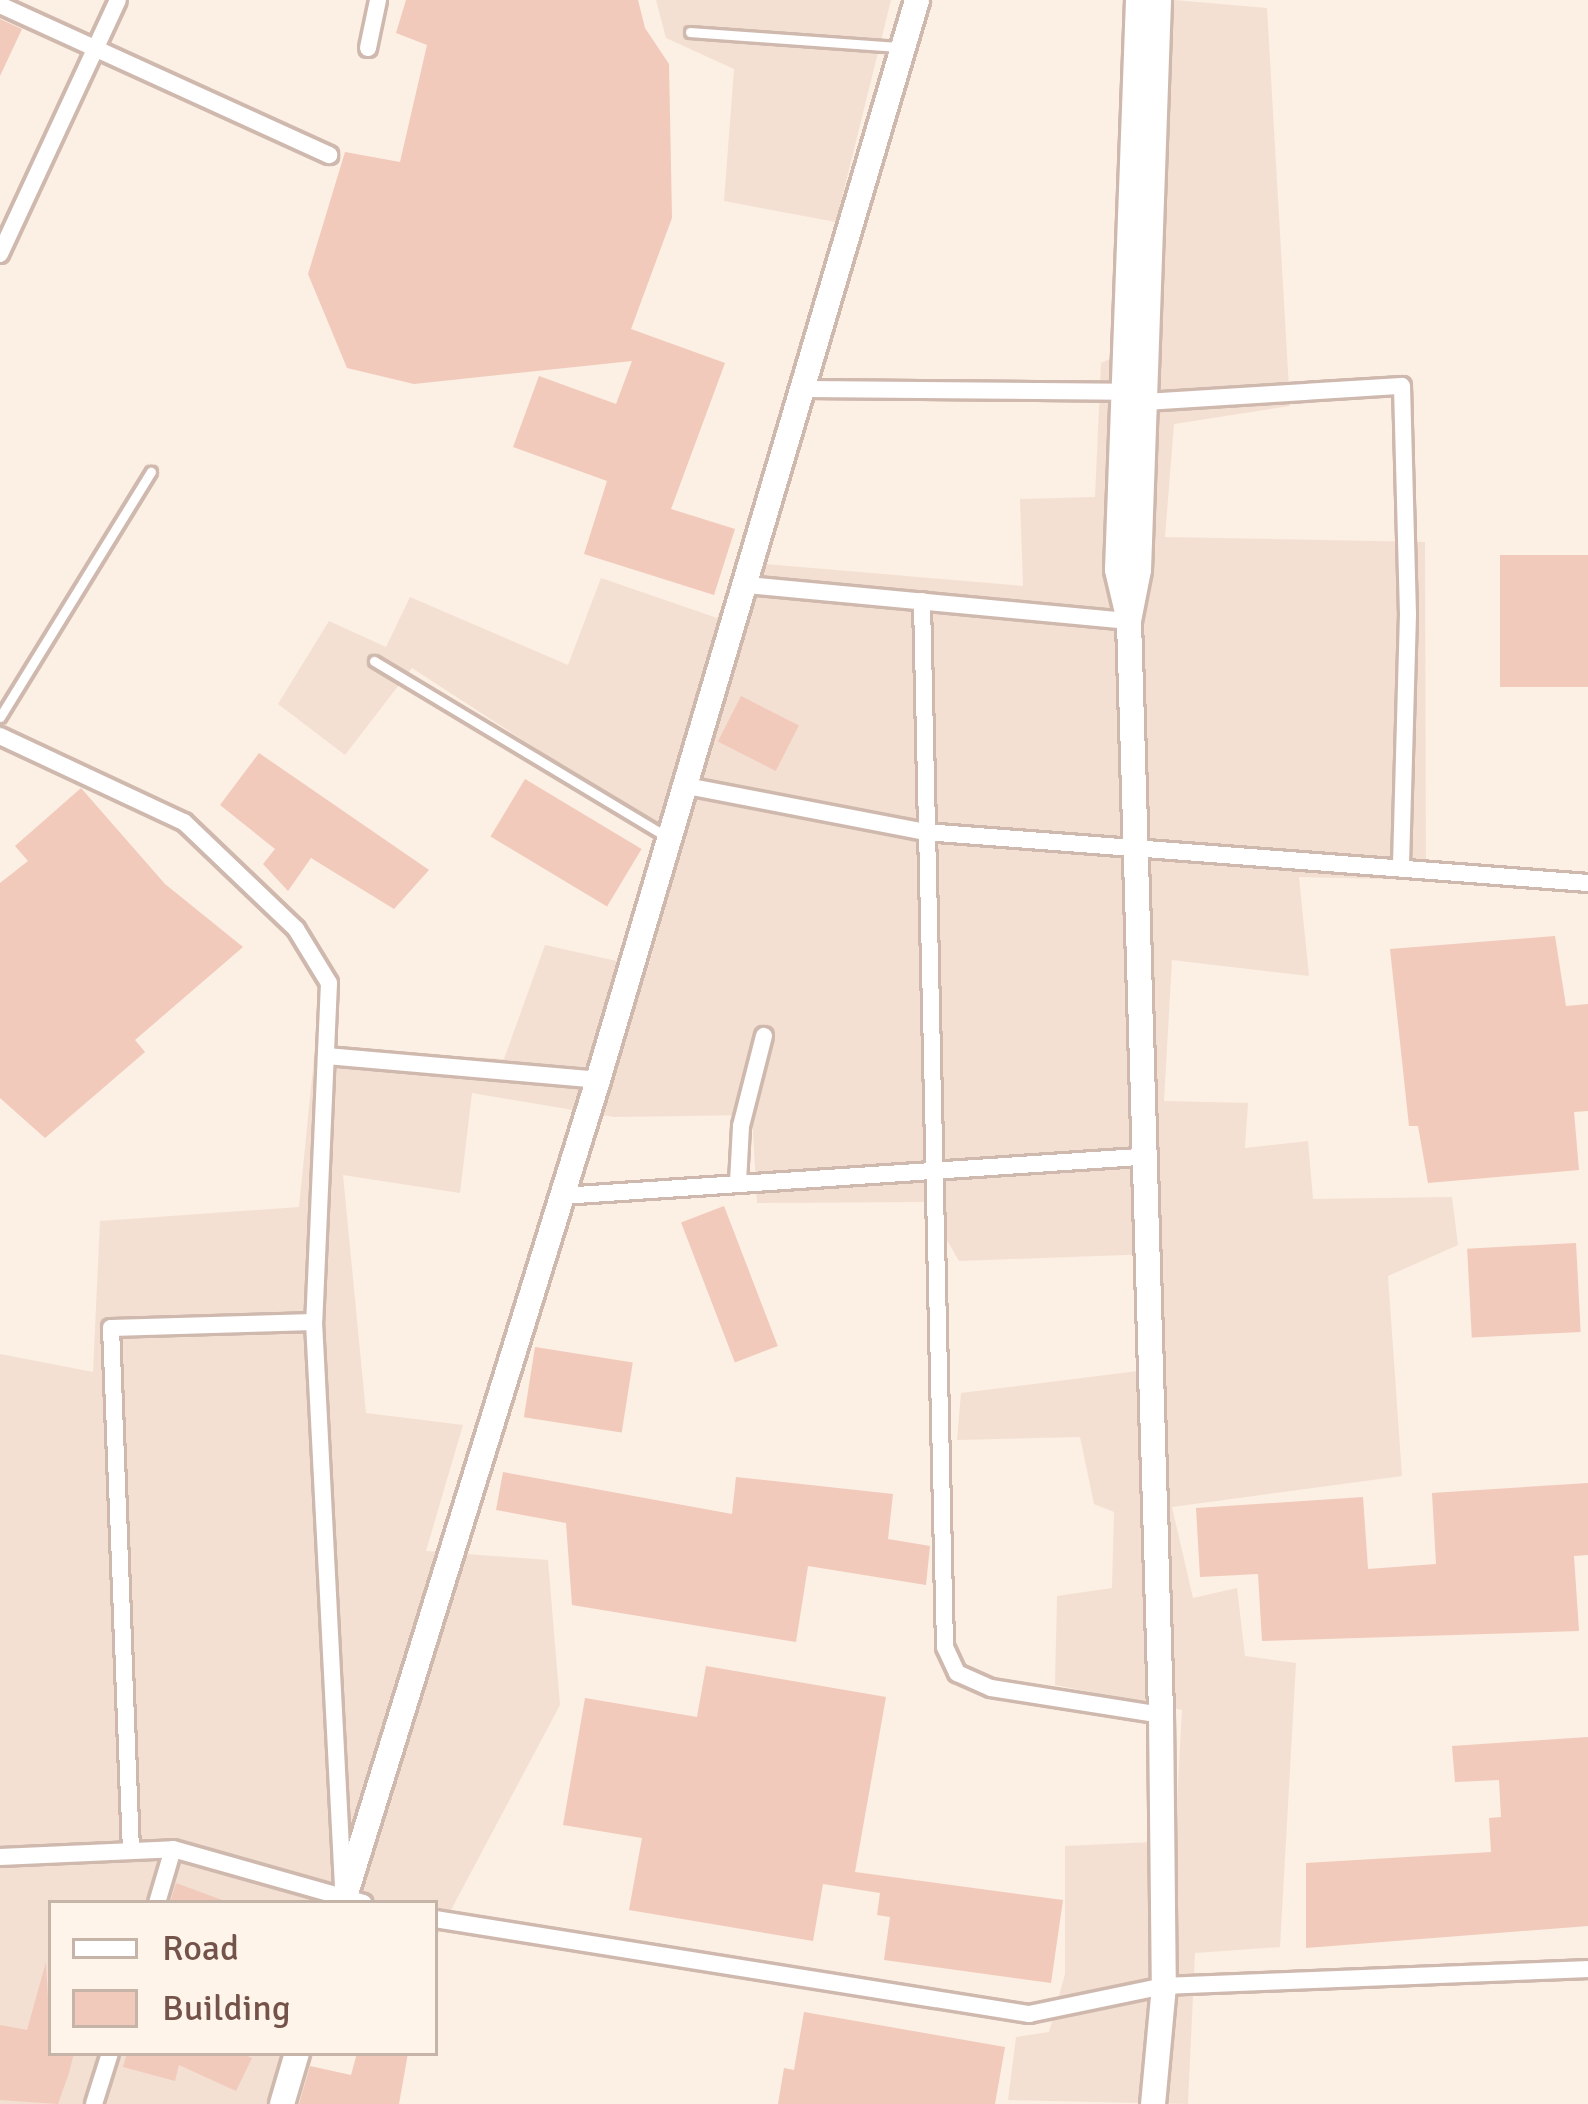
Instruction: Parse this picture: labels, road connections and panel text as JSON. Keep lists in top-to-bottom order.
{
  "legend": ["Road", "Building"]
}
